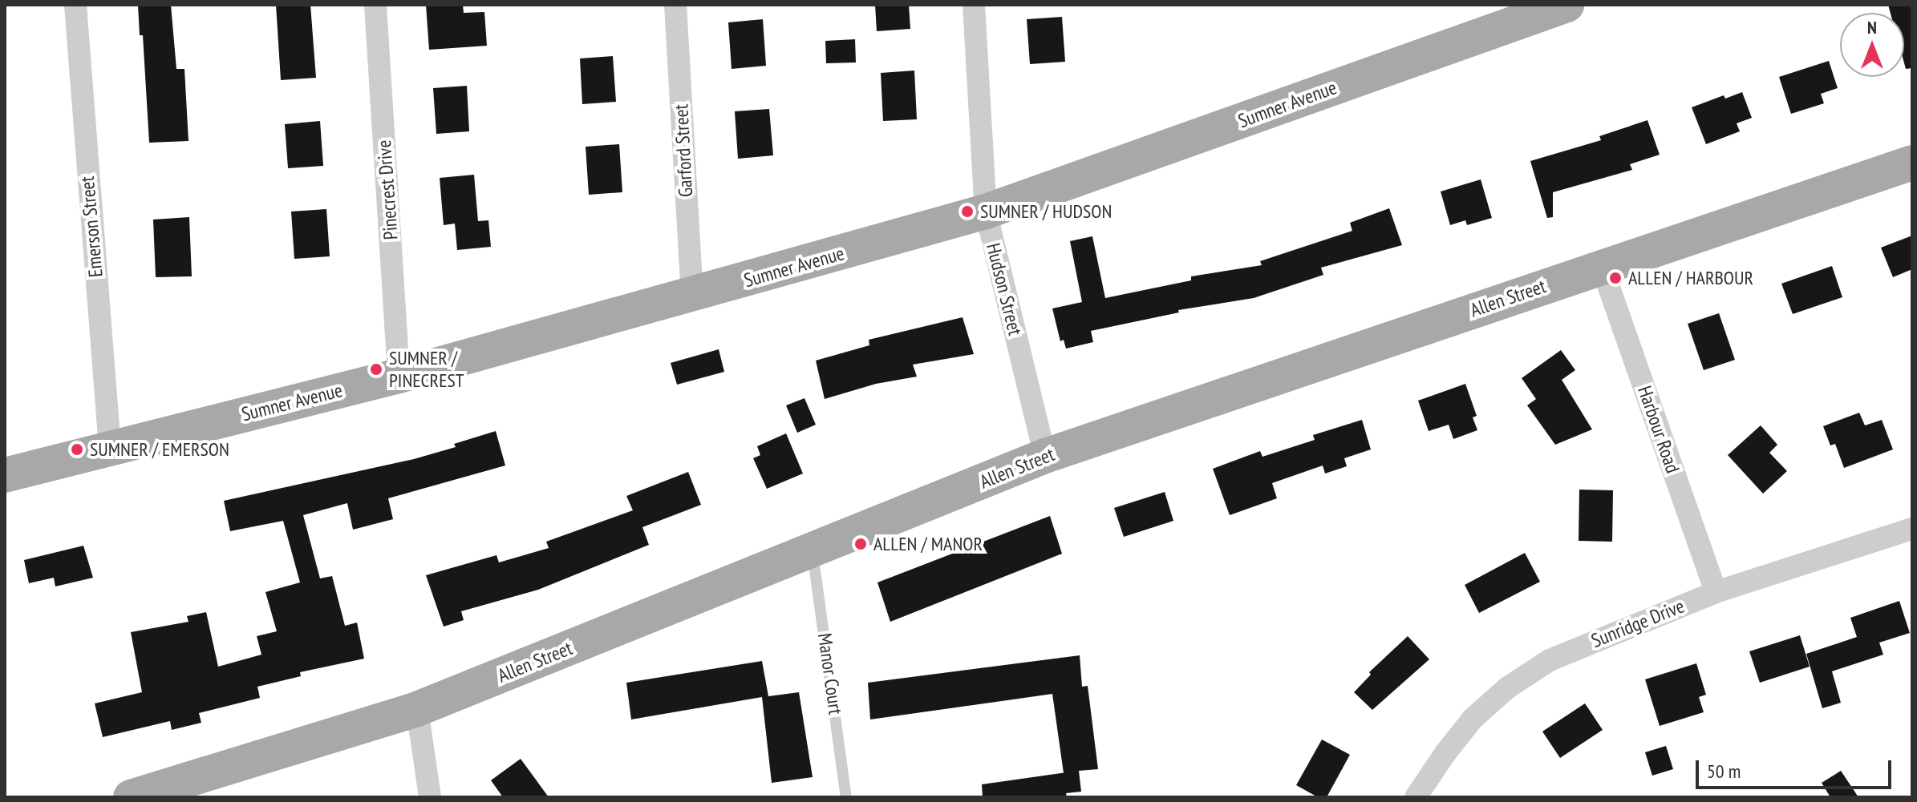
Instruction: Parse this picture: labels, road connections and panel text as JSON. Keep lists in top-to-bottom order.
{
  "streets": {
    "main road": ["Sumner Avenue", "Allen Street"],
    "street": [
      "Garford Street",
      "Pinecrest Drive",
      "Emerson Street",
      "Hudson Street",
      "Harbour Road",
      "Sunridge Drive"
    ],
    "lane": ["Manor Court"]
  },
  "crossings": [
    ["Sumner Avenue", "Garford Street"],
    ["Sumner Avenue", "Pinecrest Drive"],
    ["Sumner Avenue", "Emerson Street"],
    ["Sumner Avenue", "Hudson Street"],
    ["Hudson Street", "Allen Street"],
    ["Allen Street", "Harbour Road"],
    ["Allen Street", "Manor Court"],
    ["Harbour Road", "Sunridge Drive"]
  ],
  "places": [
    "SUMNER / HUDSON",
    "ALLEN / HARBOUR",
    "SUMNER / PINECREST",
    "SUMNER / EMERSON",
    "ALLEN / MANOR"
  ],
  "scale_bar": "50 m",
  "north": "top"
}
